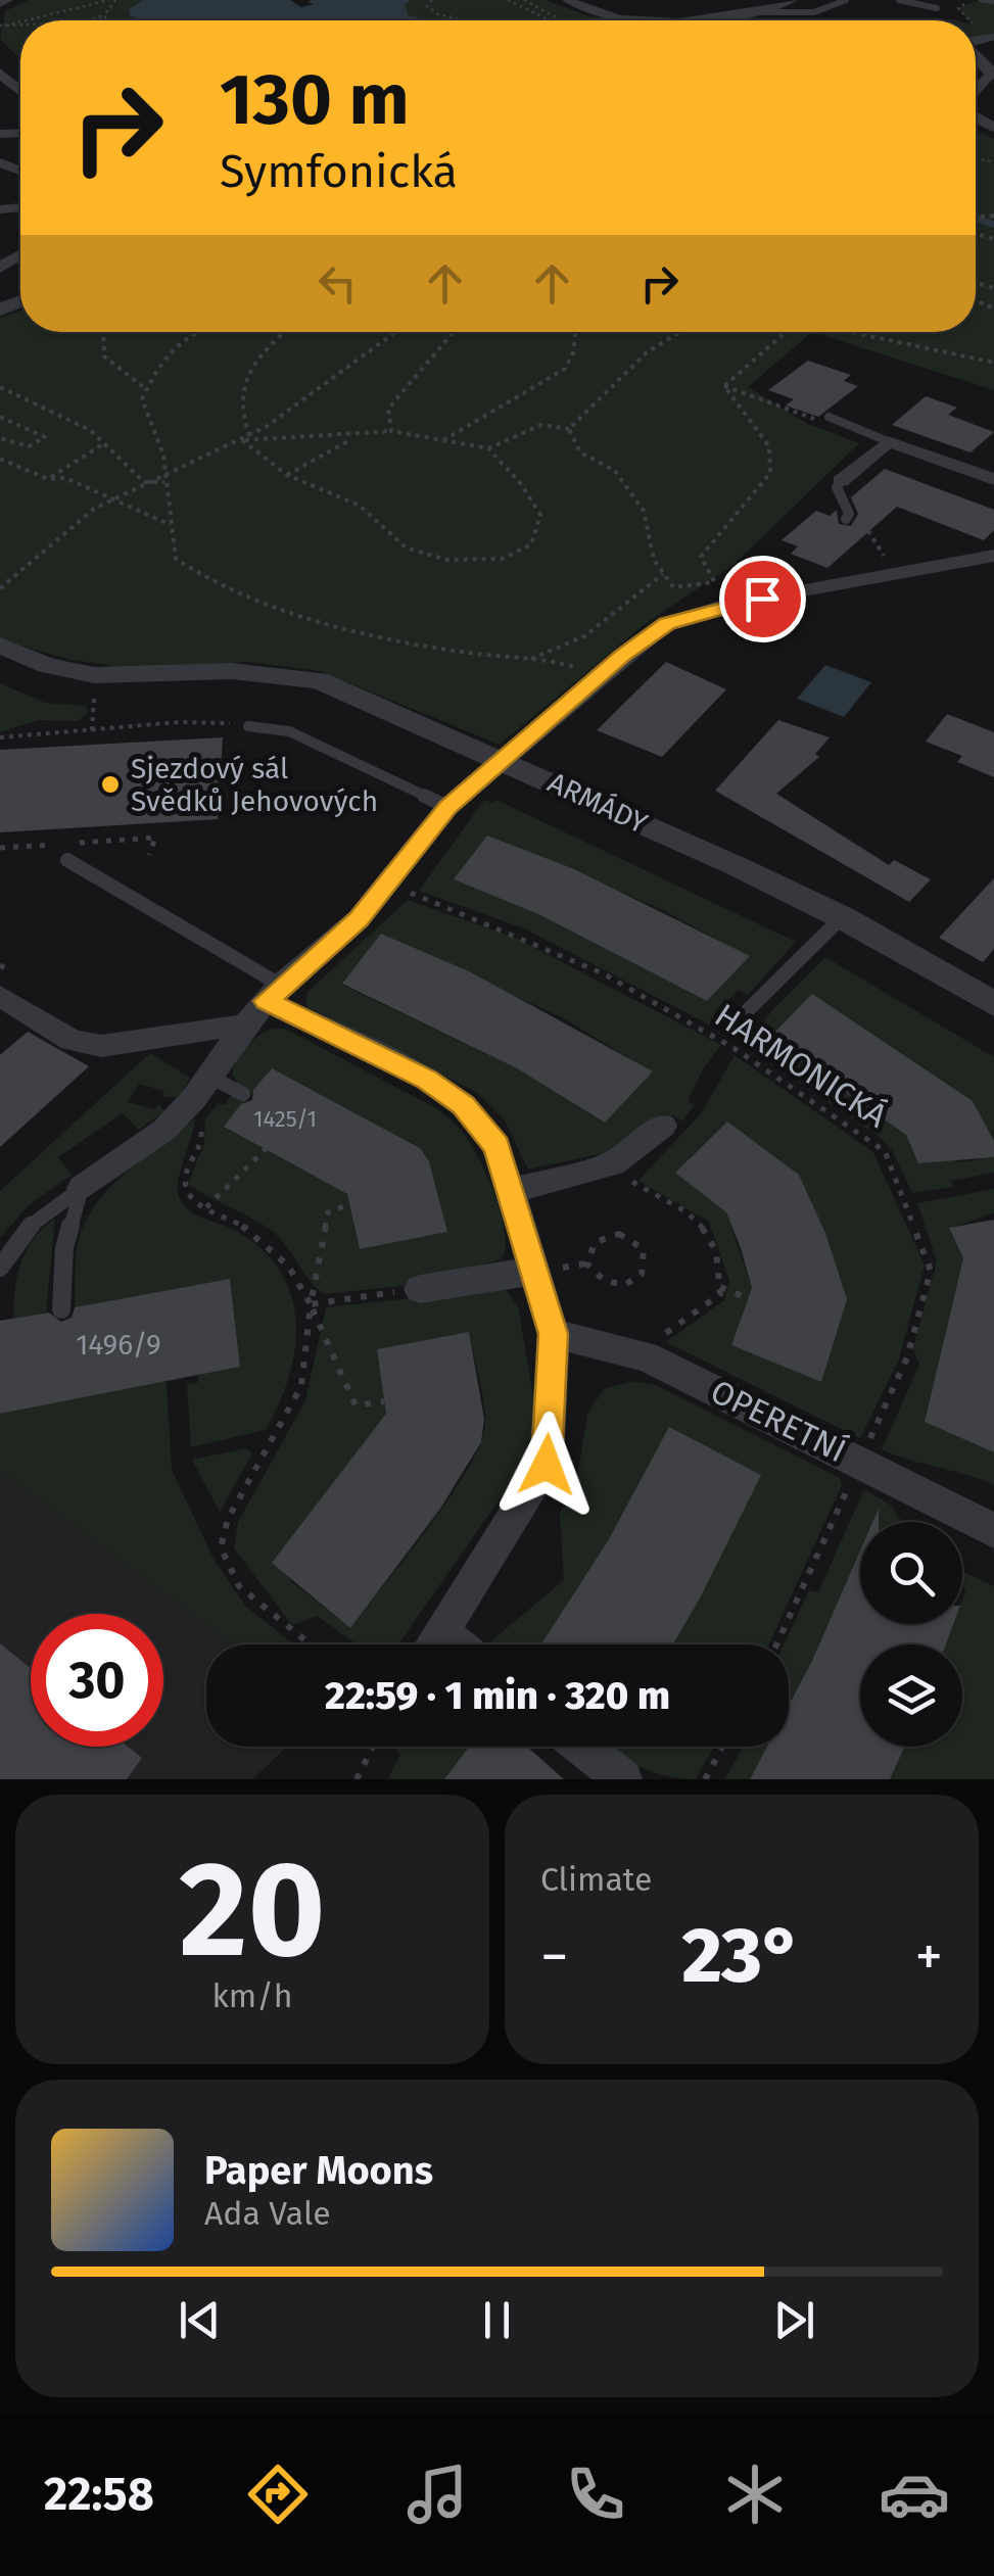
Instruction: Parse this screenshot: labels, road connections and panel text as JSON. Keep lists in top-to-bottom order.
{
  "streets": {
    "street": ["ARMÁDY", "OPERETNÍ"],
    "path": ["HARMONICKÁ"]
  },
  "crossings": [
    ["HARMONICKÁ", "OPERETNÍ"]
  ],
  "places": ["Sjezdový sál Svědků Jehovových"],
  "house_numbers": ["1425/1", "1496/9"],
  "page": {
    "turn": ["130 m", "Symfonická"],
    "limit": "30",
    "trip": "22:59 · 1 min · 320 m",
    "tile": [
      ["20", "km/h"],
      "Climate"
    ],
    "heat": ["−", "23°", "+"],
    "song": ["Paper Moons", "Ada Vale"],
    "tabs": "22:58"
  }
}
